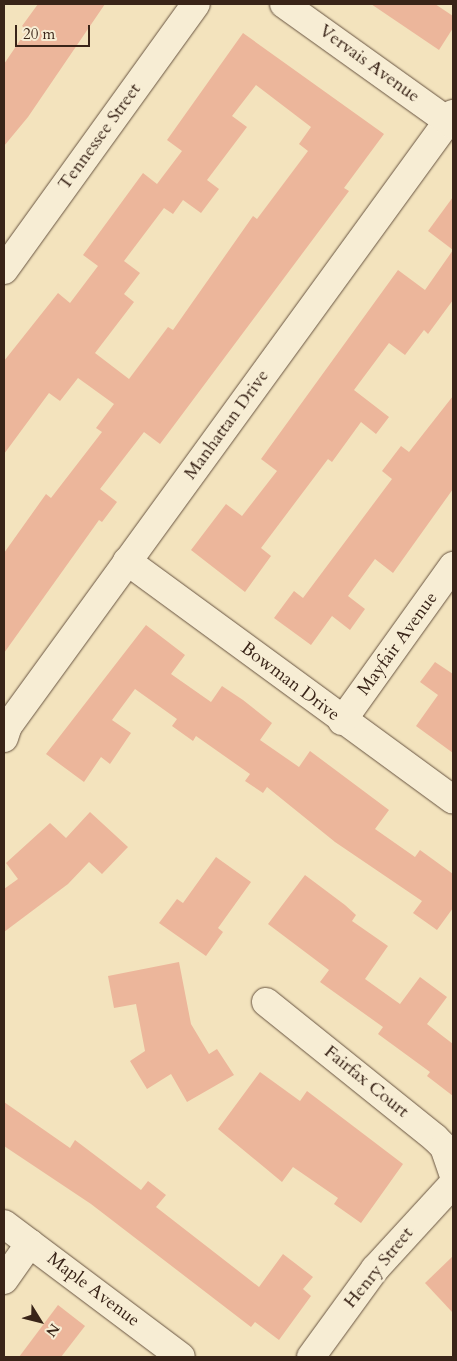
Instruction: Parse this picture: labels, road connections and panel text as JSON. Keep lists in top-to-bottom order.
{
  "streets": {
    "street": [
      "Vervais Avenue",
      "Tennessee Street",
      "Manhattan Drive",
      "Mayfair Avenue",
      "Bowman Drive",
      "Fairfax Court",
      "Henry Street",
      "Maple Avenue"
    ]
  },
  "crossings": [
    ["Vervais Avenue", "Manhattan Drive"],
    ["Manhattan Drive", "Bowman Drive"],
    ["Mayfair Avenue", "Bowman Drive"]
  ],
  "scale_bar": "20 m",
  "north": "bottom right"
}
